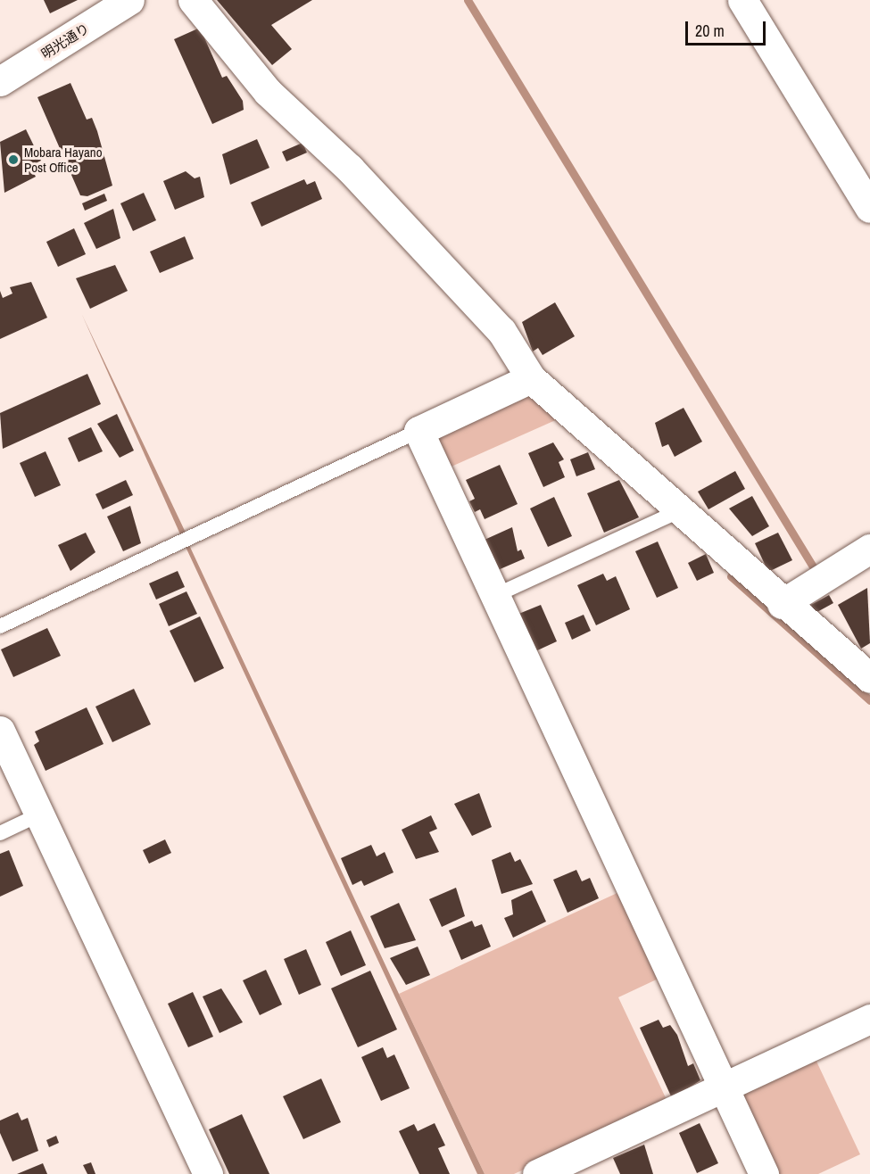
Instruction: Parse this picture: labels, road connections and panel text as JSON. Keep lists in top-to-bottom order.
{
  "streets": {
    "street": ["明光通り"]
  },
  "places": ["Mobara Hayano Post Office"],
  "scale_bar": "20 m"
}
